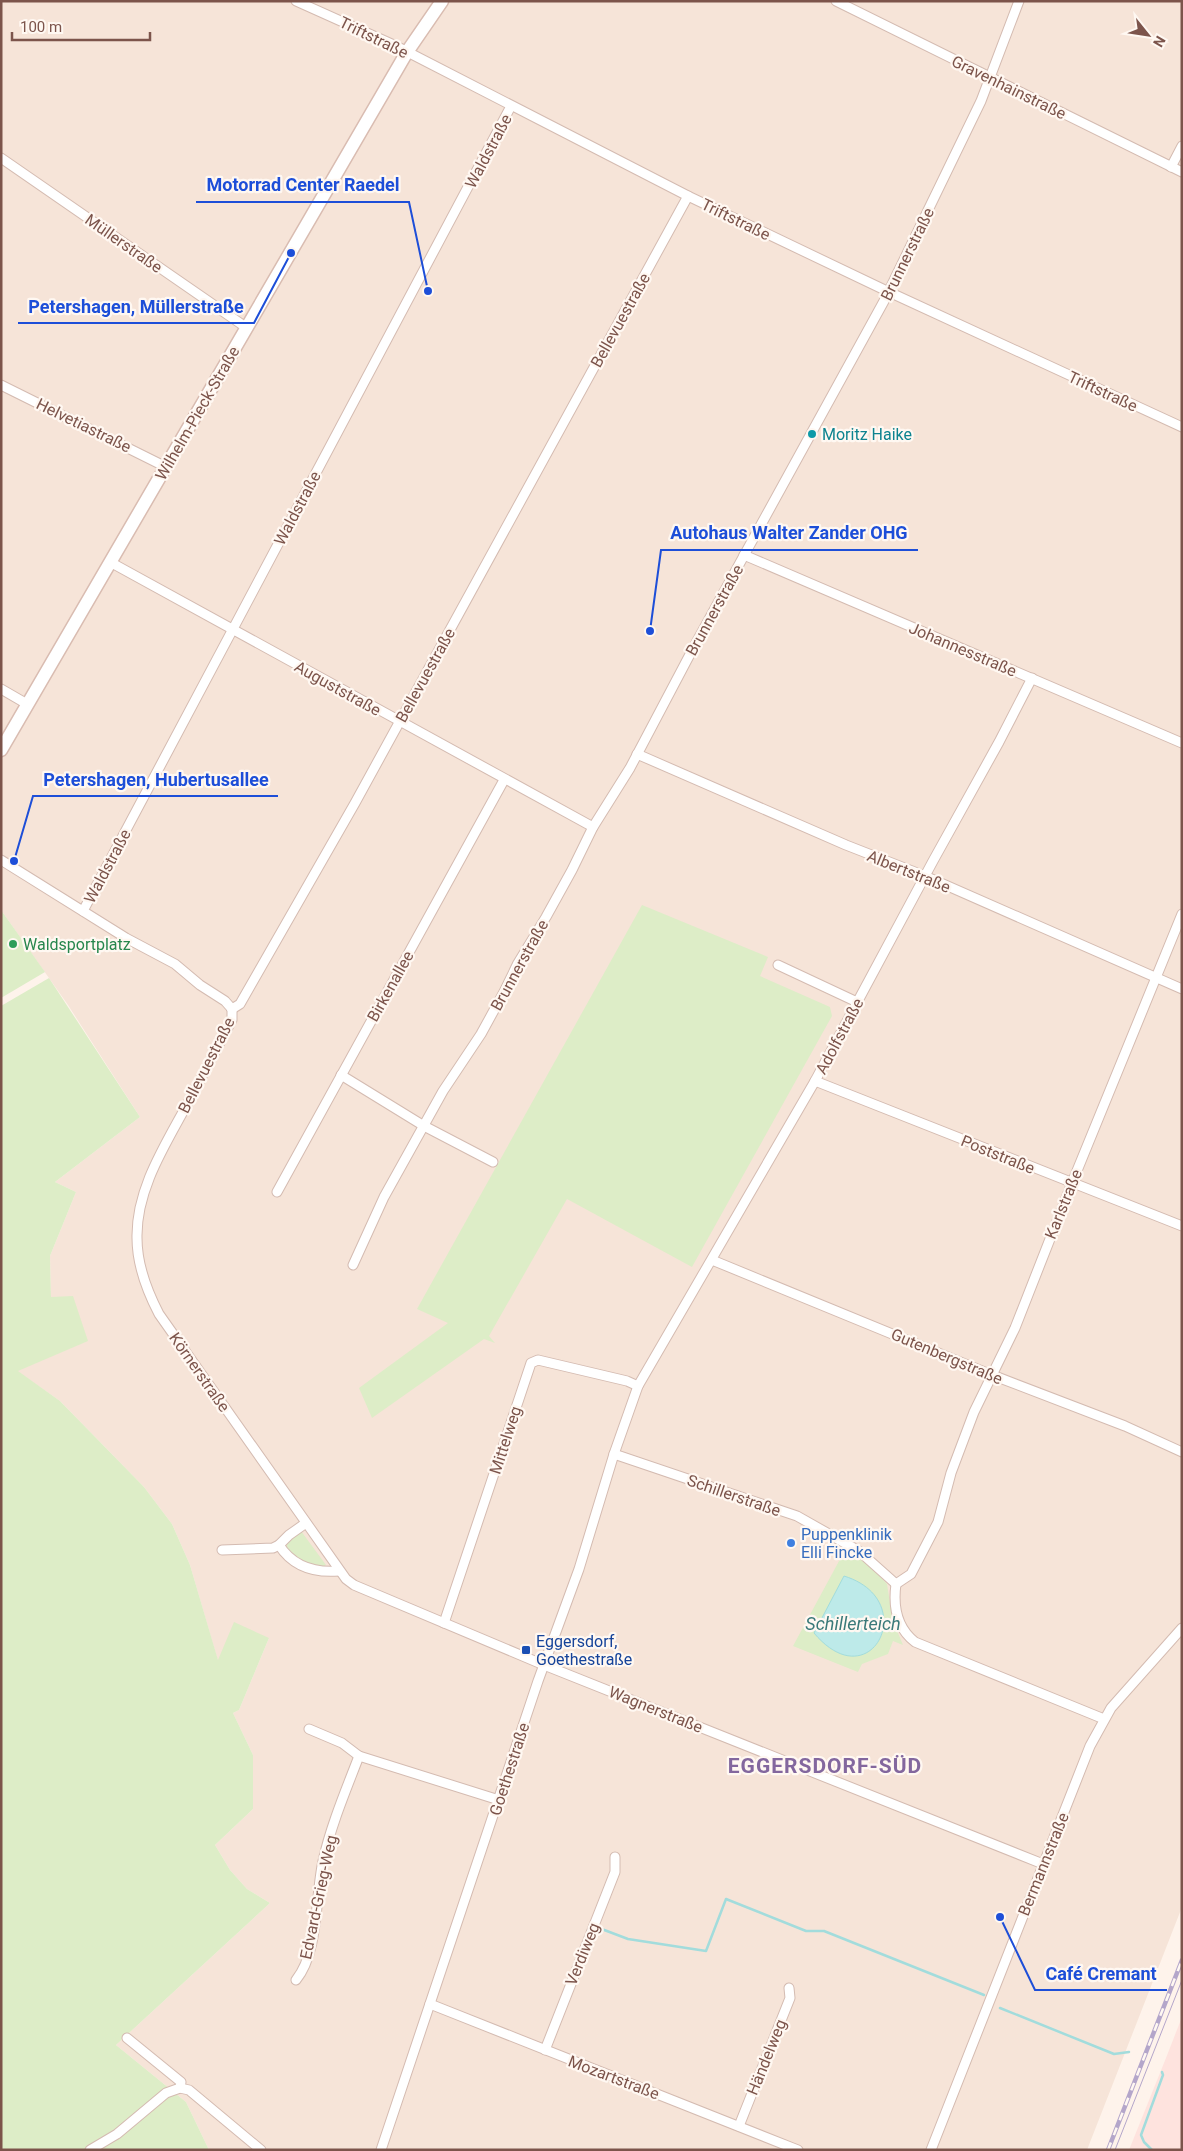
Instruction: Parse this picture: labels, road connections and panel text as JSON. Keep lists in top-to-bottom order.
{
  "streets": {
    "street": [
      "Triftstraße",
      "Gravenhainstraße",
      "Waldstraße",
      "Müllerstraße",
      "Brunnerstraße",
      "Bellevuestraße",
      "Wilhelm-Pieck-Straße",
      "Helvetiastraße",
      "Johannesstraße",
      "Auguststraße",
      "Albertstraße",
      "Birkenallee",
      "Adolfstraße",
      "Poststraße",
      "Karlstraße",
      "Gutenbergstraße",
      "Körnerstraße",
      "Mittelweg",
      "Schillerstraße",
      "Wagnerstraße",
      "Goethestraße",
      "Bermannstraße",
      "Edvard-Grieg-Weg",
      "Verdiweg",
      "Händelweg",
      "Mozartstraße"
    ]
  },
  "crossings": [
    ["Triftstraße", "Waldstraße"],
    ["Triftstraße", "Brunnerstraße"],
    ["Triftstraße", "Bellevuestraße"],
    ["Triftstraße", "Wilhelm-Pieck-Straße"],
    ["Gravenhainstraße", "Brunnerstraße"],
    ["Waldstraße", "Auguststraße"],
    ["Müllerstraße", "Wilhelm-Pieck-Straße"],
    ["Brunnerstraße", "Johannesstraße"],
    ["Brunnerstraße", "Auguststraße"],
    ["Brunnerstraße", "Albertstraße"],
    ["Bellevuestraße", "Auguststraße"],
    ["Bellevuestraße", "Körnerstraße"],
    ["Wilhelm-Pieck-Straße", "Helvetiastraße"],
    ["Wilhelm-Pieck-Straße", "Auguststraße"],
    ["Johannesstraße", "Adolfstraße"],
    ["Auguststraße", "Birkenallee"],
    ["Albertstraße", "Adolfstraße"],
    ["Albertstraße", "Karlstraße"],
    ["Adolfstraße", "Poststraße"],
    ["Adolfstraße", "Gutenbergstraße"],
    ["Adolfstraße", "Mittelweg"],
    ["Adolfstraße", "Goethestraße"],
    ["Poststraße", "Karlstraße"],
    ["Karlstraße", "Gutenbergstraße"],
    ["Karlstraße", "Schillerstraße"],
    ["Körnerstraße", "Wagnerstraße"],
    ["Mittelweg", "Wagnerstraße"],
    ["Mittelweg", "Goethestraße"],
    ["Schillerstraße", "Goethestraße"],
    ["Wagnerstraße", "Goethestraße"],
    ["Wagnerstraße", "Bermannstraße"],
    ["Goethestraße", "Mozartstraße"],
    ["Verdiweg", "Mozartstraße"],
    ["Händelweg", "Mozartstraße"]
  ],
  "districts": ["EGGERSDORF-SÜD"],
  "water": ["Schillerteich"],
  "places": {
    "other": [
      "Petershagen, Müllerstraße",
      "Motorrad Center Raedel",
      "Moritz Haike",
      "Autohaus Walter Zander OHG",
      "Petershagen, Hubertusallee",
      "Waldsportplatz",
      "Puppenklinik Elli Fincke",
      "Café Cremant"
    ],
    "transit": ["Eggersdorf, Goethestraße"]
  },
  "scale_bar": "100 m",
  "north": "bottom right"
}
